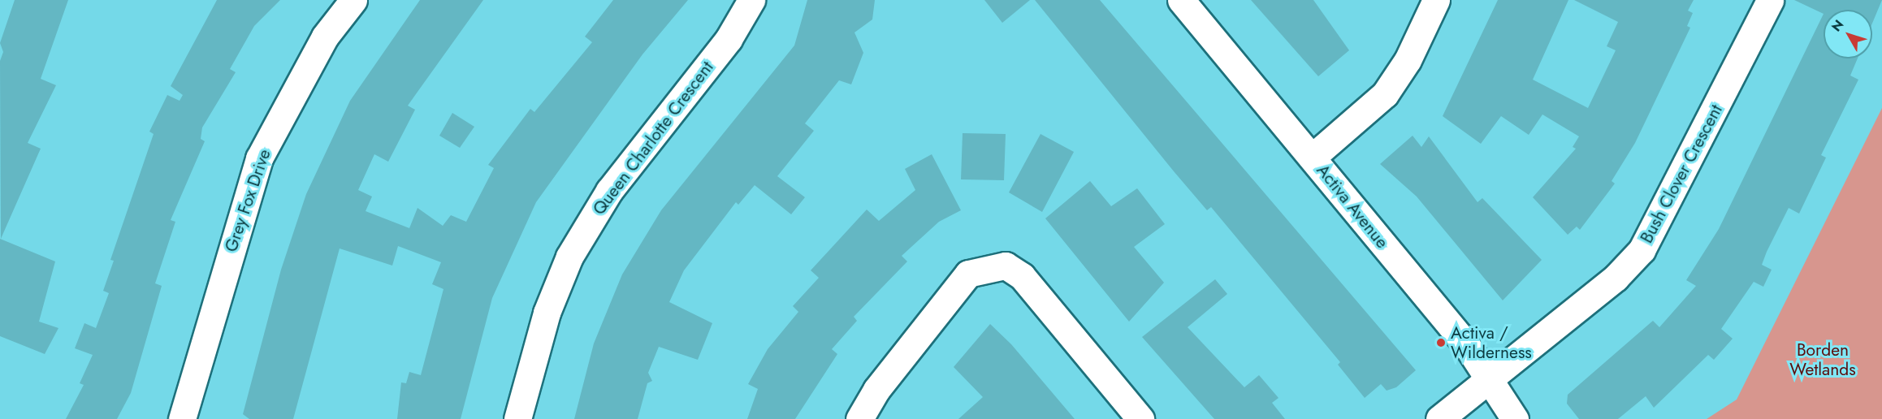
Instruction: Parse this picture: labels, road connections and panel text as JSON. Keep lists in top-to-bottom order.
{
  "streets": {
    "street": [
      "Queen Charlotte Crescent",
      "Bush Clover Crescent",
      "Grey Fox Drive",
      "Activa Avenue"
    ]
  },
  "crossings": [
    ["Bush Clover Crescent", "Activa Avenue"]
  ],
  "parks": ["Borden Wetlands"],
  "places": ["Activa / Wilderness"],
  "north": "top left"
}
